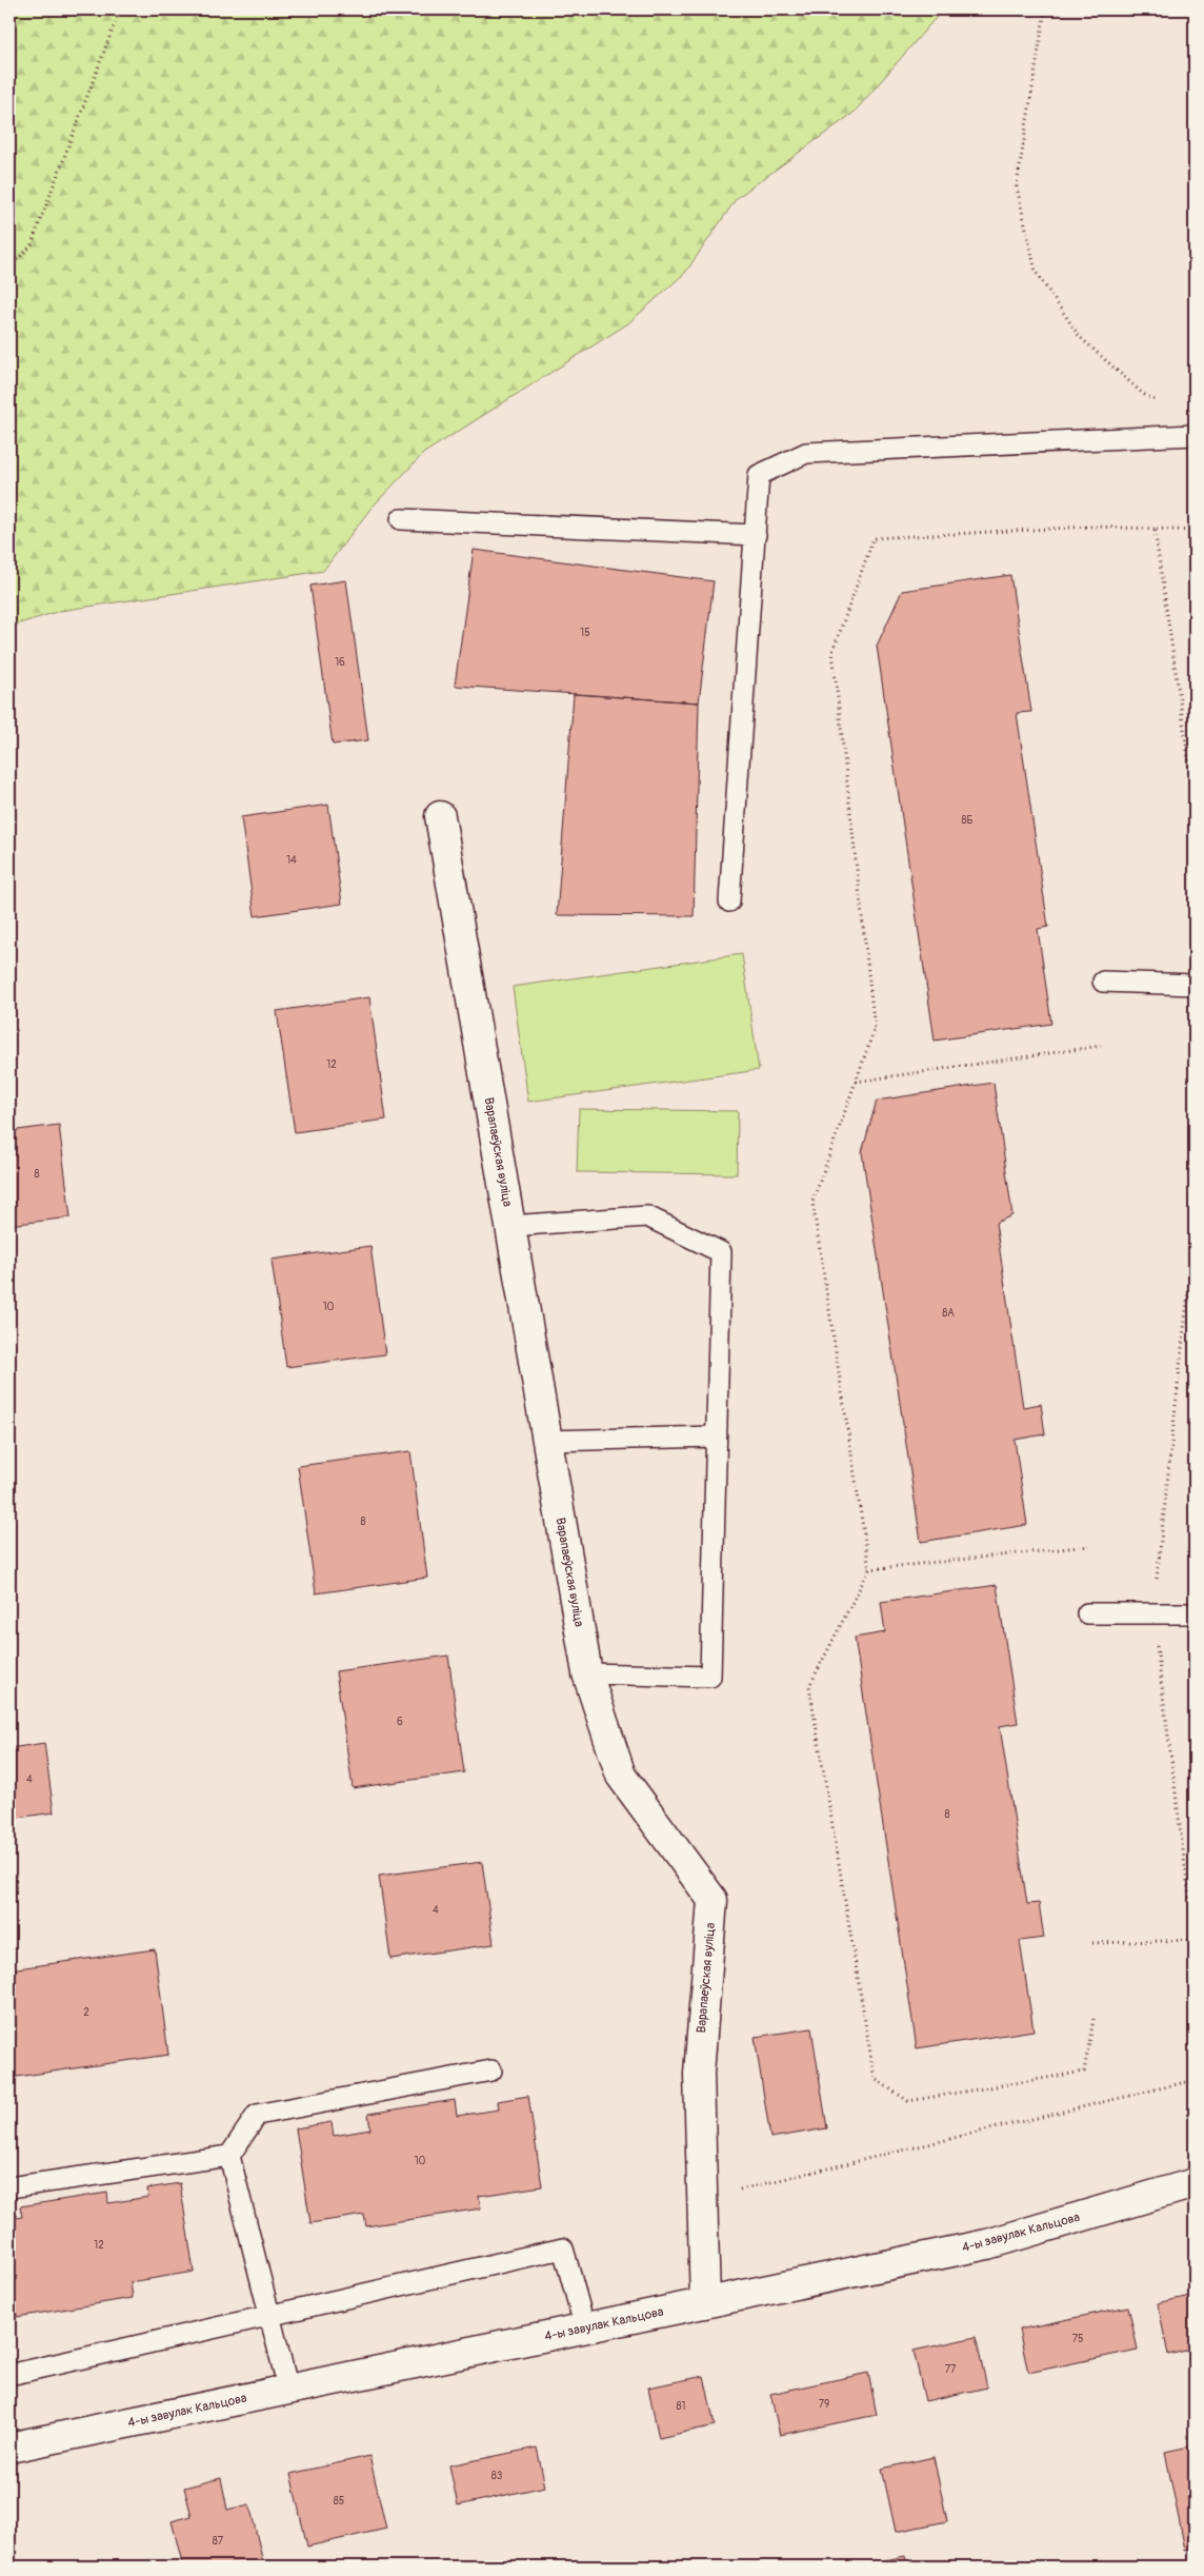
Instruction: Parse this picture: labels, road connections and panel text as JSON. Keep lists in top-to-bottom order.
{
  "streets": {
    "street": ["Варапаеўская вуліца", "4-ы завулак Кальцова"]
  },
  "crossings": [
    ["Варапаеўская вуліца", "4-ы завулак Кальцова"]
  ],
  "house_numbers": [
    "15",
    "16",
    "8Б",
    "14",
    "12",
    "8",
    "10",
    "8А",
    "8",
    "6",
    "4",
    "8",
    "4",
    "2",
    "10",
    "12",
    "75",
    "77",
    "79",
    "81",
    "83",
    "85",
    "87"
  ]
}
